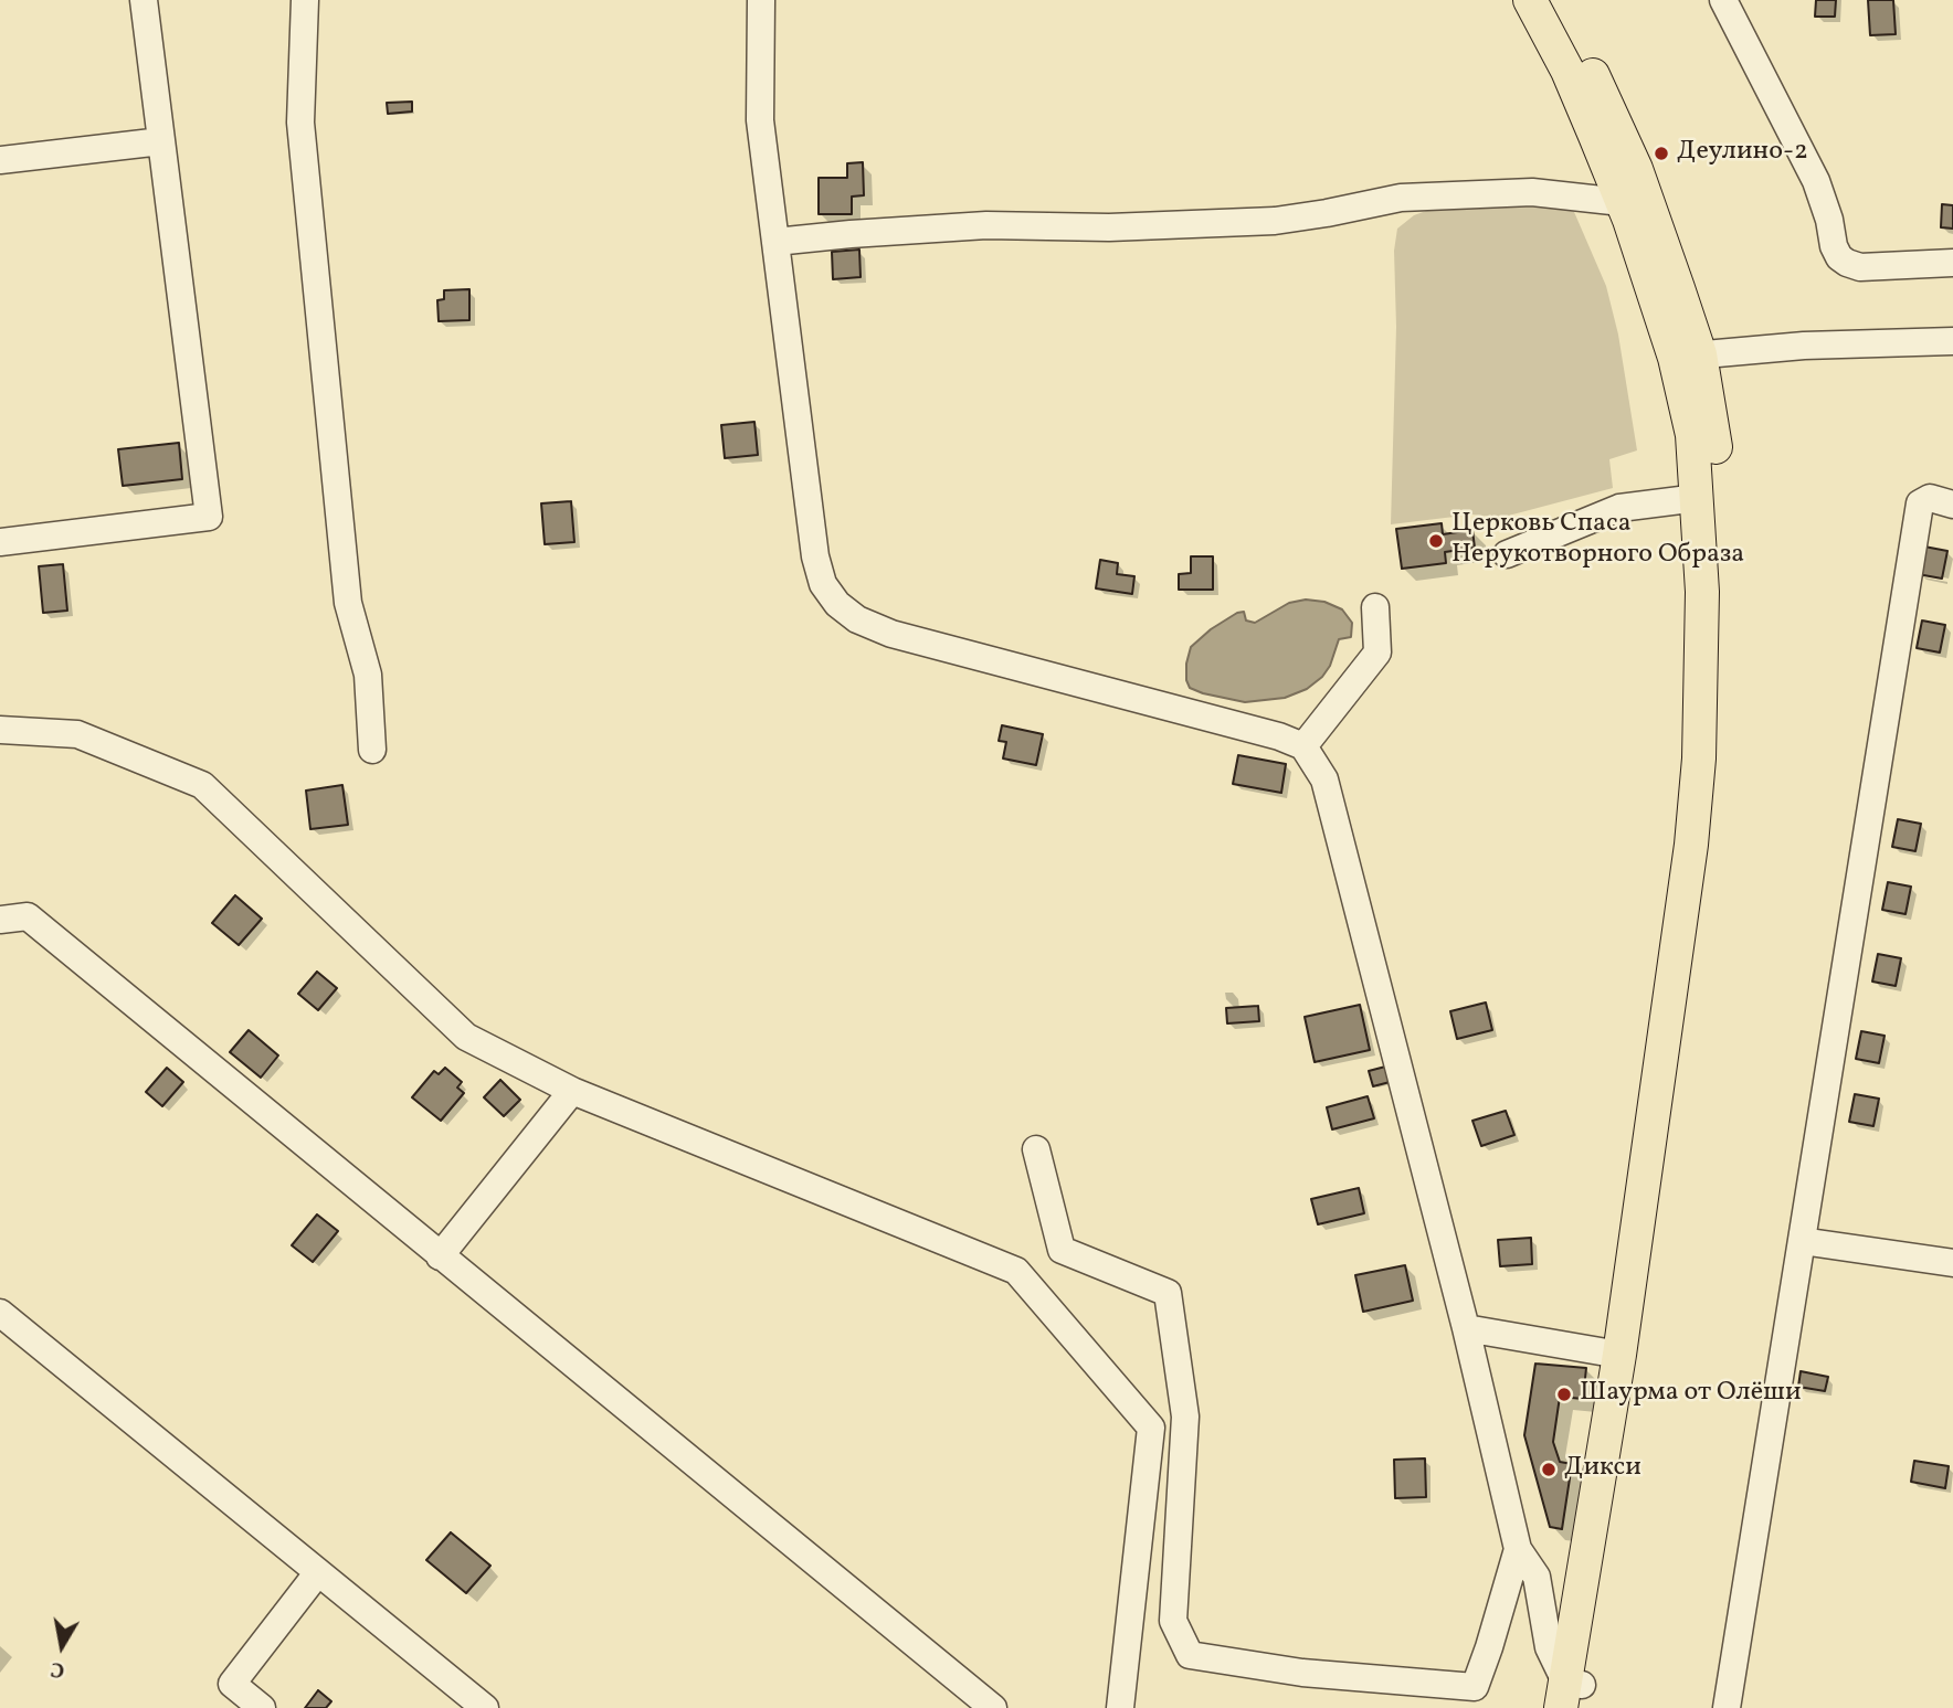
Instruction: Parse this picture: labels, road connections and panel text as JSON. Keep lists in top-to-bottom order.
{
  "places": [
    "Деулино-2",
    "Церковь Спаса Нерукотворного Образа",
    "Шаурма от Олёши",
    "Дикси"
  ],
  "north": "bottom"
}
